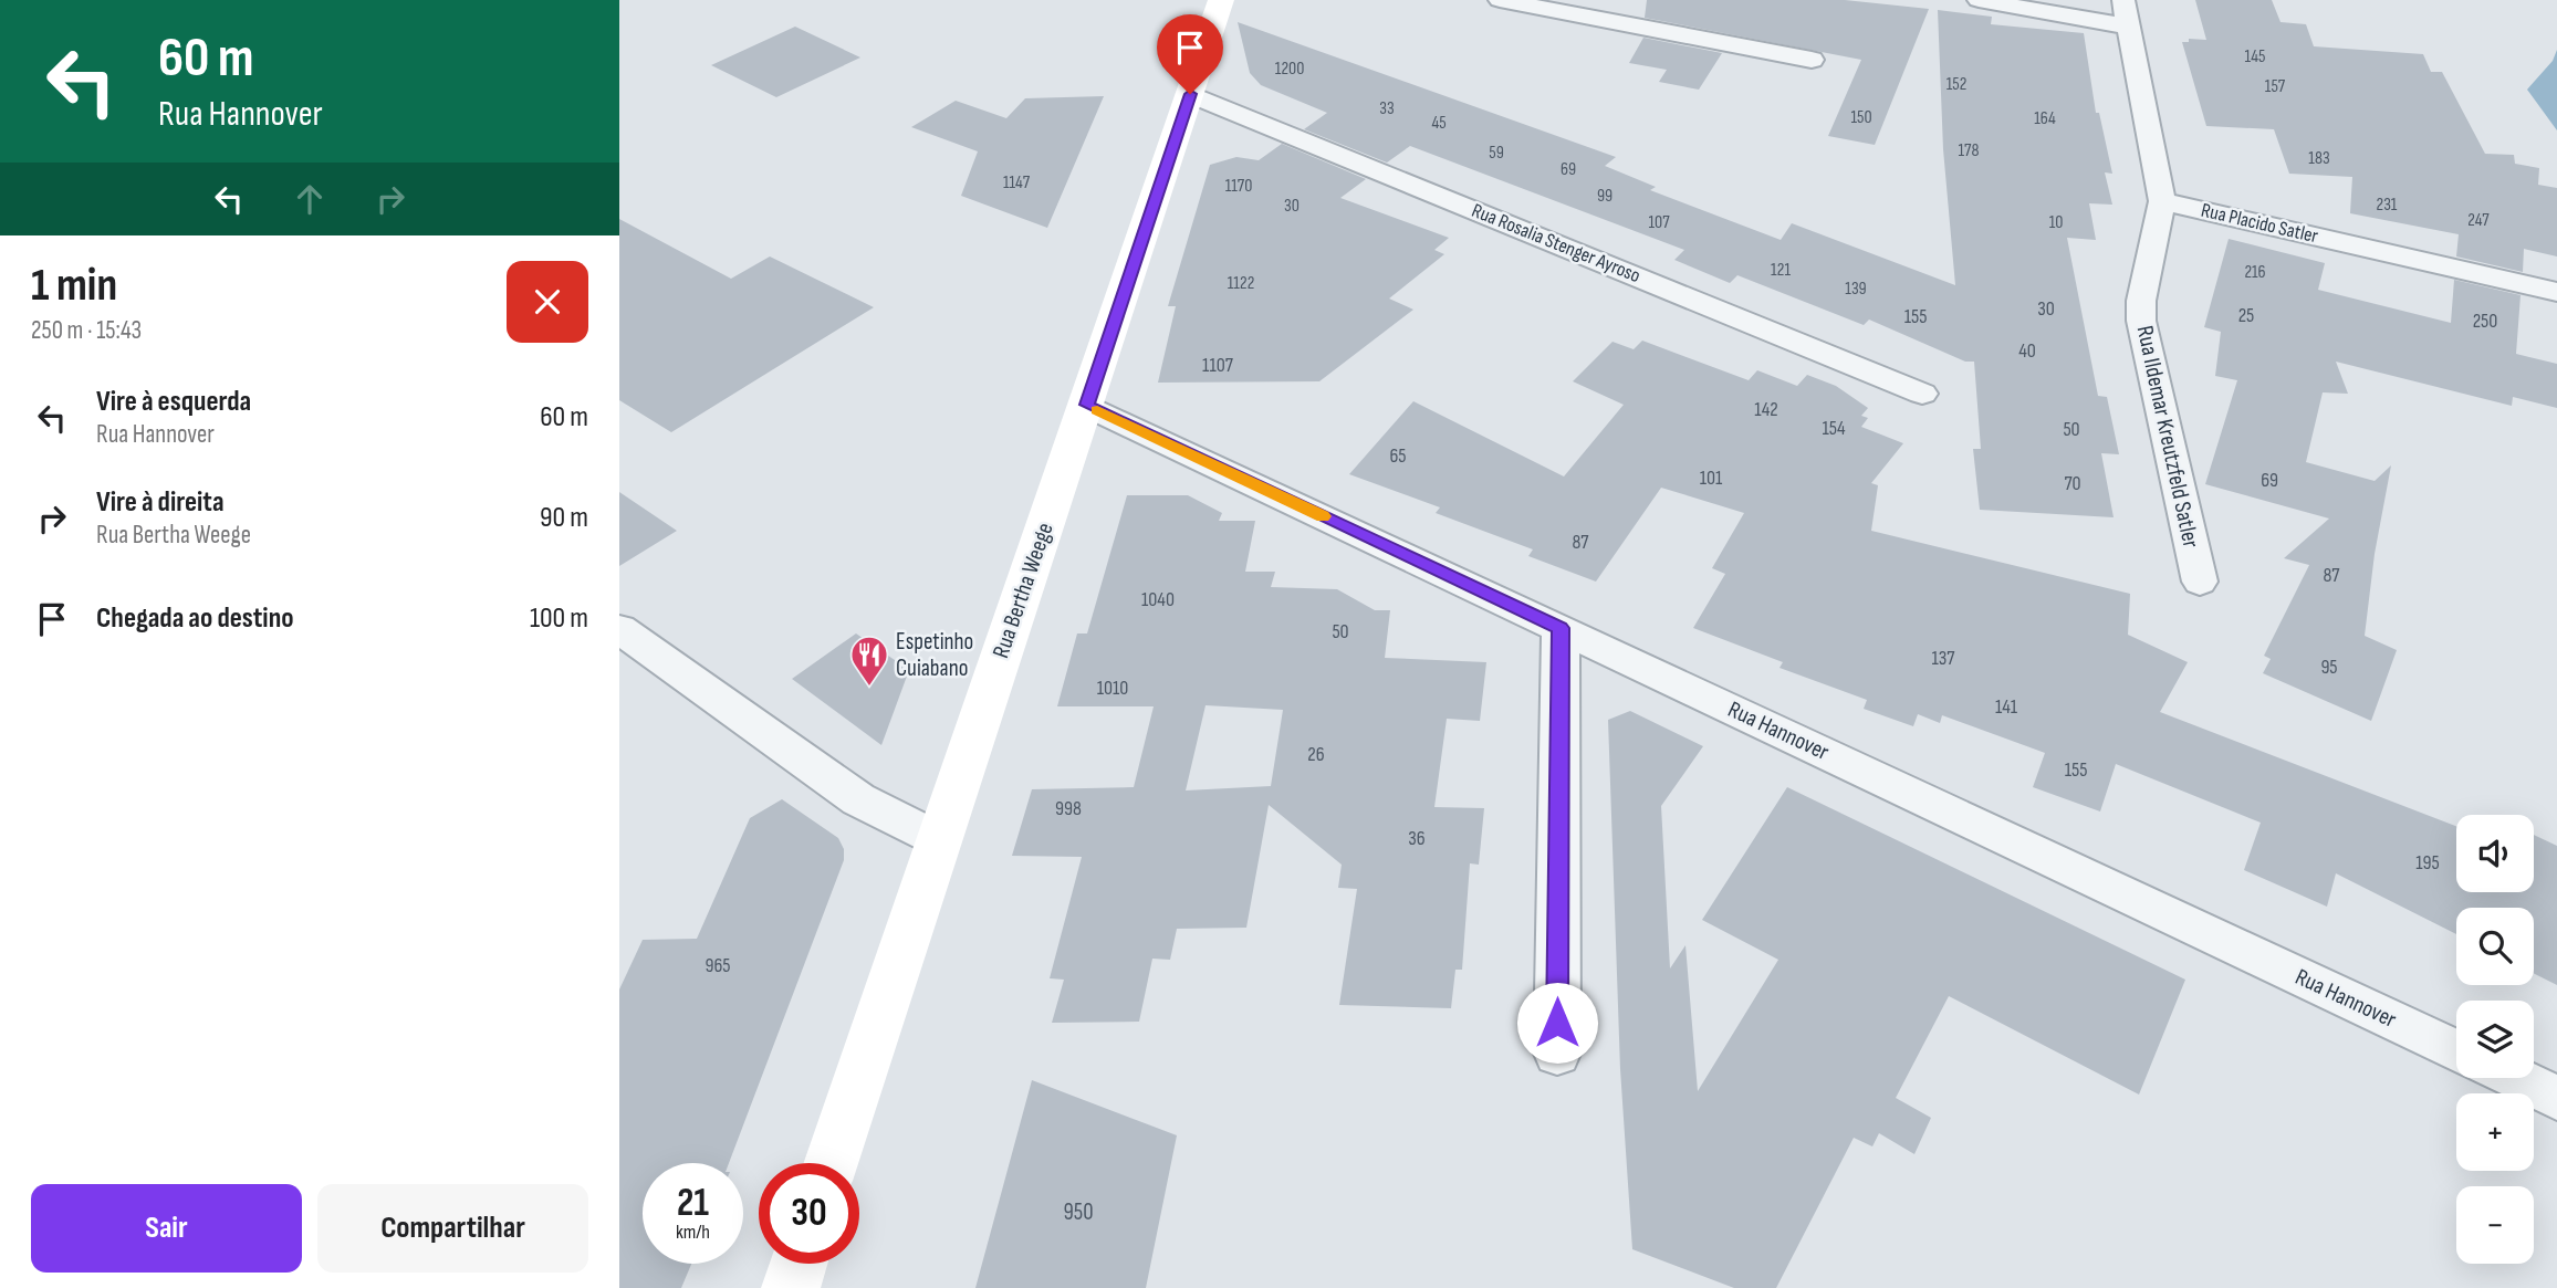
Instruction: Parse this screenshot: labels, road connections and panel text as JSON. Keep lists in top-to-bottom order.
{
  "streets": {
    "main road": ["Rua Bertha Weege"],
    "street": [
      "Rua Placido Satler",
      "Rua Rosalia Stenger Ayroso",
      "Rua Ildemar Kreutzfeld Satler",
      "Rua Hannover"
    ]
  },
  "crossings": [
    ["Rua Placido Satler", "Rua Ildemar Kreutzfeld Satler"],
    ["Rua Rosalia Stenger Ayroso", "Rua Bertha Weege"],
    ["Rua Bertha Weege", "Rua Hannover"]
  ],
  "places": {
    "restaurant": ["Espetinho Cuiabano"]
  },
  "house_numbers": [
    "145",
    "1200",
    "152",
    "157",
    "33",
    "150",
    "164",
    "45",
    "178",
    "59",
    "183",
    "69",
    "1147",
    "1170",
    "99",
    "231",
    "30",
    "247",
    "107",
    "10",
    "121",
    "216",
    "1122",
    "139",
    "30",
    "25",
    "155",
    "250",
    "40",
    "1107",
    "142",
    "154",
    "50",
    "65",
    "101",
    "69",
    "70",
    "87",
    "87",
    "1040",
    "50",
    "137",
    "95",
    "1010",
    "141",
    "26",
    "155",
    "998",
    "36",
    "195",
    "965",
    "950"
  ],
  "page": {
    "turn": ["60 m", "Rua Hannover"],
    "heading": ["1 min", "250 m · 15:43"],
    "list": [
      {
        "name": "Vire à esquerda",
        "note": "Rua Hannover",
        "value": "60 m"
      },
      {
        "name": "Vire à direita",
        "note": "Rua Bertha Weege",
        "value": "90 m"
      },
      {
        "name": "Chegada ao destino",
        "value": "100 m"
      }
    ],
    "map_buttons": ["+", "−"],
    "speed": "21 km/h",
    "limit": "30",
    "buttons": ["Sair", "Compartilhar"]
  }
}
